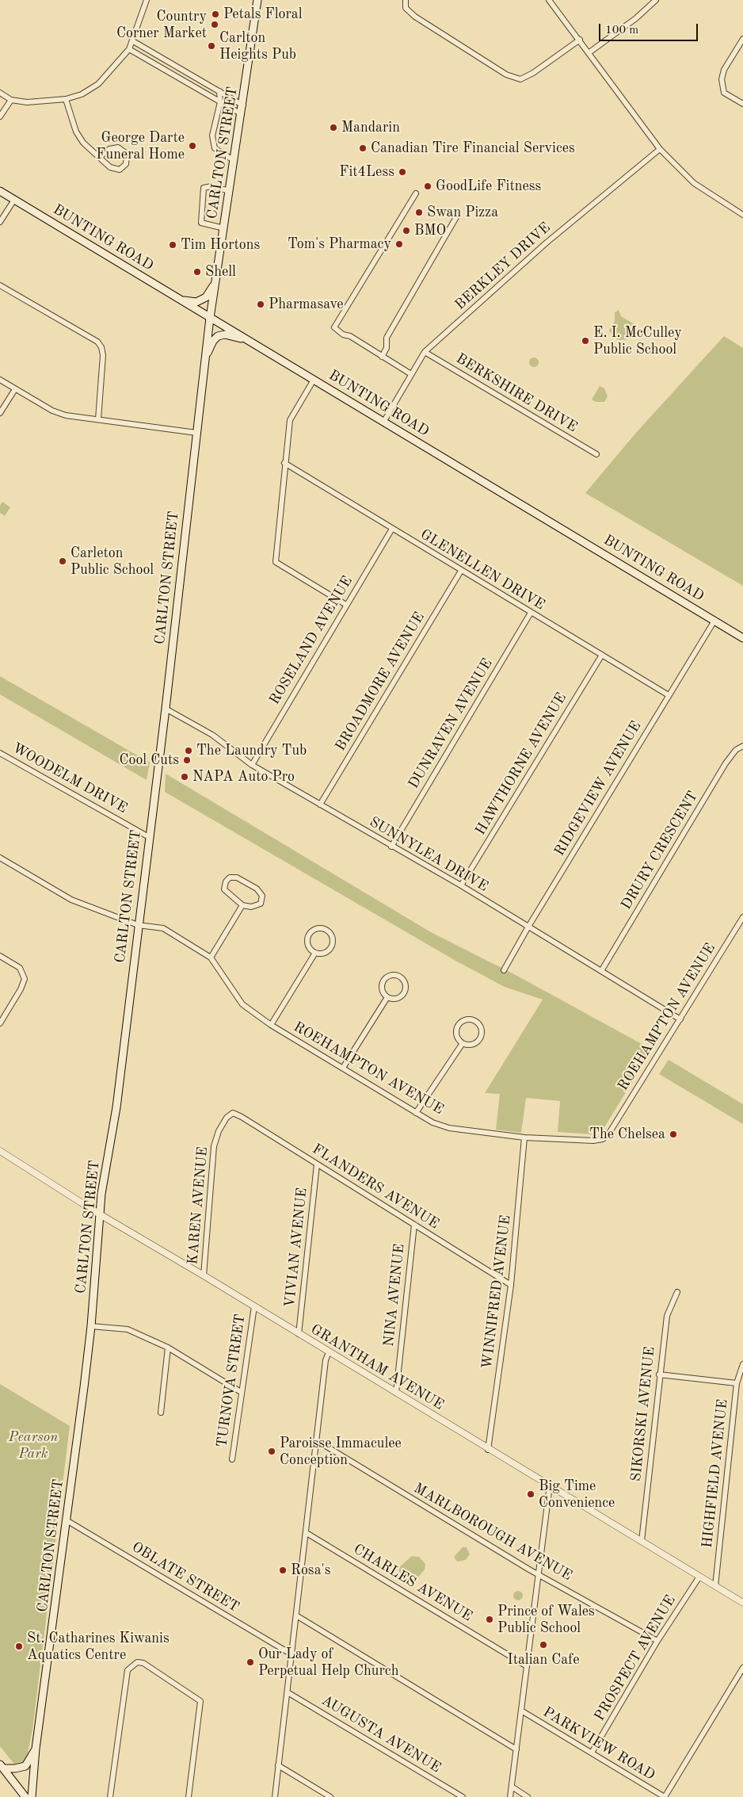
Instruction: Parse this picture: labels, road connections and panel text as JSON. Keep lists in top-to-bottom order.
{
  "streets": {
    "main road": ["CARLTON STREET", "BUNTING ROAD"],
    "street": [
      "BERKLEY DRIVE",
      "BERKSHIRE DRIVE",
      "GLENELLEN DRIVE",
      "ROSELAND AVENUE",
      "BROADMORE AVENUE",
      "DUNRAVEN AVENUE",
      "HAWTHORNE AVENUE",
      "WOODELM DRIVE",
      "RIDGEVIEW AVENUE",
      "DRURY CRESCENT",
      "SUNNYLEA DRIVE",
      "ROEHAMPTON AVENUE",
      "FLANDERS AVENUE",
      "KAREN AVENUE",
      "VIVIAN AVENUE",
      "WINNIFRED AVENUE",
      "NINA AVENUE",
      "GRANTHAM AVENUE",
      "TURNOVA STREET",
      "SIKORSKI AVENUE",
      "HIGHFIELD AVENUE",
      "MARLBOROUGH AVENUE",
      "OBLATE STREET",
      "CHARLES AVENUE",
      "PROSPECT AVENUE",
      "AUGUSTA AVENUE",
      "PARKVIEW ROAD"
    ]
  },
  "crossings": [
    ["CARLTON STREET", "BUNTING ROAD"],
    ["CARLTON STREET", "WOODELM DRIVE"],
    ["CARLTON STREET", "SUNNYLEA DRIVE"],
    ["CARLTON STREET", "ROEHAMPTON AVENUE"],
    ["CARLTON STREET", "GRANTHAM AVENUE"],
    ["CARLTON STREET", "OBLATE STREET"],
    ["BUNTING ROAD", "BERKLEY DRIVE"],
    ["BUNTING ROAD", "RIDGEVIEW AVENUE"],
    ["BERKLEY DRIVE", "BERKSHIRE DRIVE"],
    ["GLENELLEN DRIVE", "ROSELAND AVENUE"],
    ["GLENELLEN DRIVE", "BROADMORE AVENUE"],
    ["GLENELLEN DRIVE", "DUNRAVEN AVENUE"],
    ["GLENELLEN DRIVE", "HAWTHORNE AVENUE"],
    ["GLENELLEN DRIVE", "RIDGEVIEW AVENUE"],
    ["ROSELAND AVENUE", "SUNNYLEA DRIVE"],
    ["BROADMORE AVENUE", "SUNNYLEA DRIVE"],
    ["DUNRAVEN AVENUE", "SUNNYLEA DRIVE"],
    ["HAWTHORNE AVENUE", "SUNNYLEA DRIVE"],
    ["RIDGEVIEW AVENUE", "SUNNYLEA DRIVE"],
    ["DRURY CRESCENT", "SUNNYLEA DRIVE"],
    ["SUNNYLEA DRIVE", "ROEHAMPTON AVENUE"],
    ["ROEHAMPTON AVENUE", "WINNIFRED AVENUE"],
    ["FLANDERS AVENUE", "KAREN AVENUE"],
    ["FLANDERS AVENUE", "VIVIAN AVENUE"],
    ["FLANDERS AVENUE", "WINNIFRED AVENUE"],
    ["FLANDERS AVENUE", "NINA AVENUE"],
    ["KAREN AVENUE", "GRANTHAM AVENUE"],
    ["VIVIAN AVENUE", "GRANTHAM AVENUE"],
    ["WINNIFRED AVENUE", "GRANTHAM AVENUE"],
    ["NINA AVENUE", "GRANTHAM AVENUE"],
    ["GRANTHAM AVENUE", "TURNOVA STREET"],
    ["GRANTHAM AVENUE", "SIKORSKI AVENUE"],
    ["GRANTHAM AVENUE", "HIGHFIELD AVENUE"],
    ["GRANTHAM AVENUE", "PROSPECT AVENUE"],
    ["MARLBOROUGH AVENUE", "PROSPECT AVENUE"],
    ["PROSPECT AVENUE", "PARKVIEW ROAD"]
  ],
  "parks": ["Pearson Park"],
  "places": [
    "Petals Floral",
    "Country Corner Market",
    "Carlton Heights Pub",
    "Mandarin",
    "George Darte Funeral Home",
    "Canadian Tire Financial Services",
    "Fit4Less",
    "GoodLife Fitness",
    "Swan Pizza",
    "BMO",
    "Tom's Pharmacy",
    "Tim Hortons",
    "Shell",
    "Pharmasave",
    "E. I. McCulley Public School",
    "Carleton Public School",
    "The Laundry Tub",
    "Cool Cuts",
    "NAPA Auto Pro",
    "The Chelsea",
    "Paroisse Immaculee Conception",
    "Big Time Convenience",
    "Rosa's",
    "Prince of Wales Public School",
    "Italian Cafe",
    "St. Catharines Kiwanis Aquatics Centre",
    "Our Lady of Perpetual Help Church"
  ],
  "scale_bar": "100 m"
}
